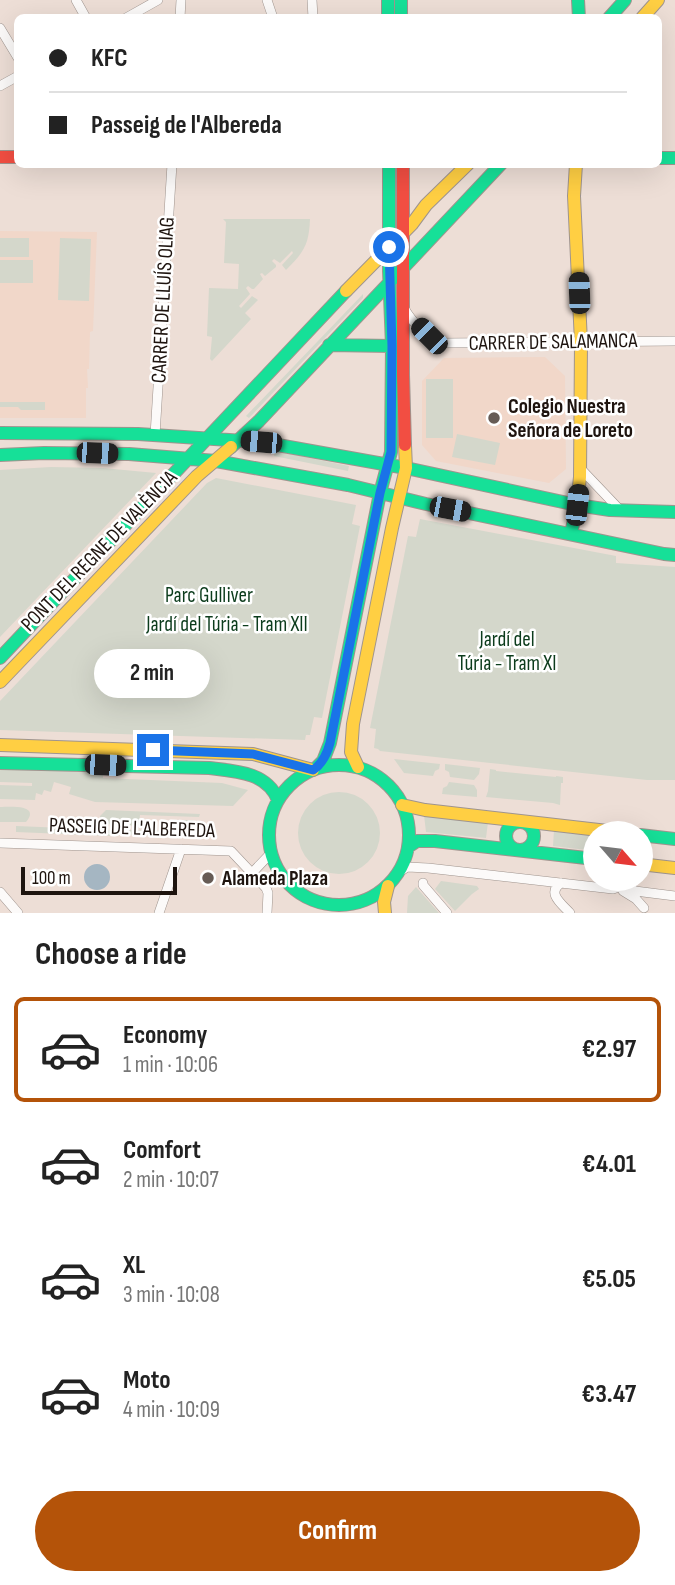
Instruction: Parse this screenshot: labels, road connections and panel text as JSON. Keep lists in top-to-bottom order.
{
  "streets": {
    "main road": ["PONT DEL REGNE DE VALÈNCIA"],
    "street": ["CARRER DE LLUÍS OLIAG", "CARRER DE SALAMANCA", "PASSEIG DE L'ALBEREDA"]
  },
  "parks": ["Parc Gulliver", "Jardí del Túria - Tram XII", "Jardí del Túria - Tram XI"],
  "places": ["Colegio Nuestra Señora de Loreto", "Alameda Plaza"],
  "scale_bar": "100 m",
  "north": "bottom right",
  "page": {
    "banner": ["KFC", "Passeig de l'Albereda"],
    "bubble": "2 min",
    "scale": "100 m",
    "heading": "Choose a ride",
    "list": [
      {
        "name": "Economy",
        "note": "1 min · 10:06",
        "value": "€2.97"
      },
      {
        "name": "Comfort",
        "note": "2 min · 10:07",
        "value": "€4.01"
      },
      {
        "name": "XL",
        "note": "3 min · 10:08",
        "value": "€5.05"
      },
      {
        "name": "Moto",
        "note": "4 min · 10:09",
        "value": "€3.47"
      }
    ],
    "buttons": "Confirm"
  }
}
